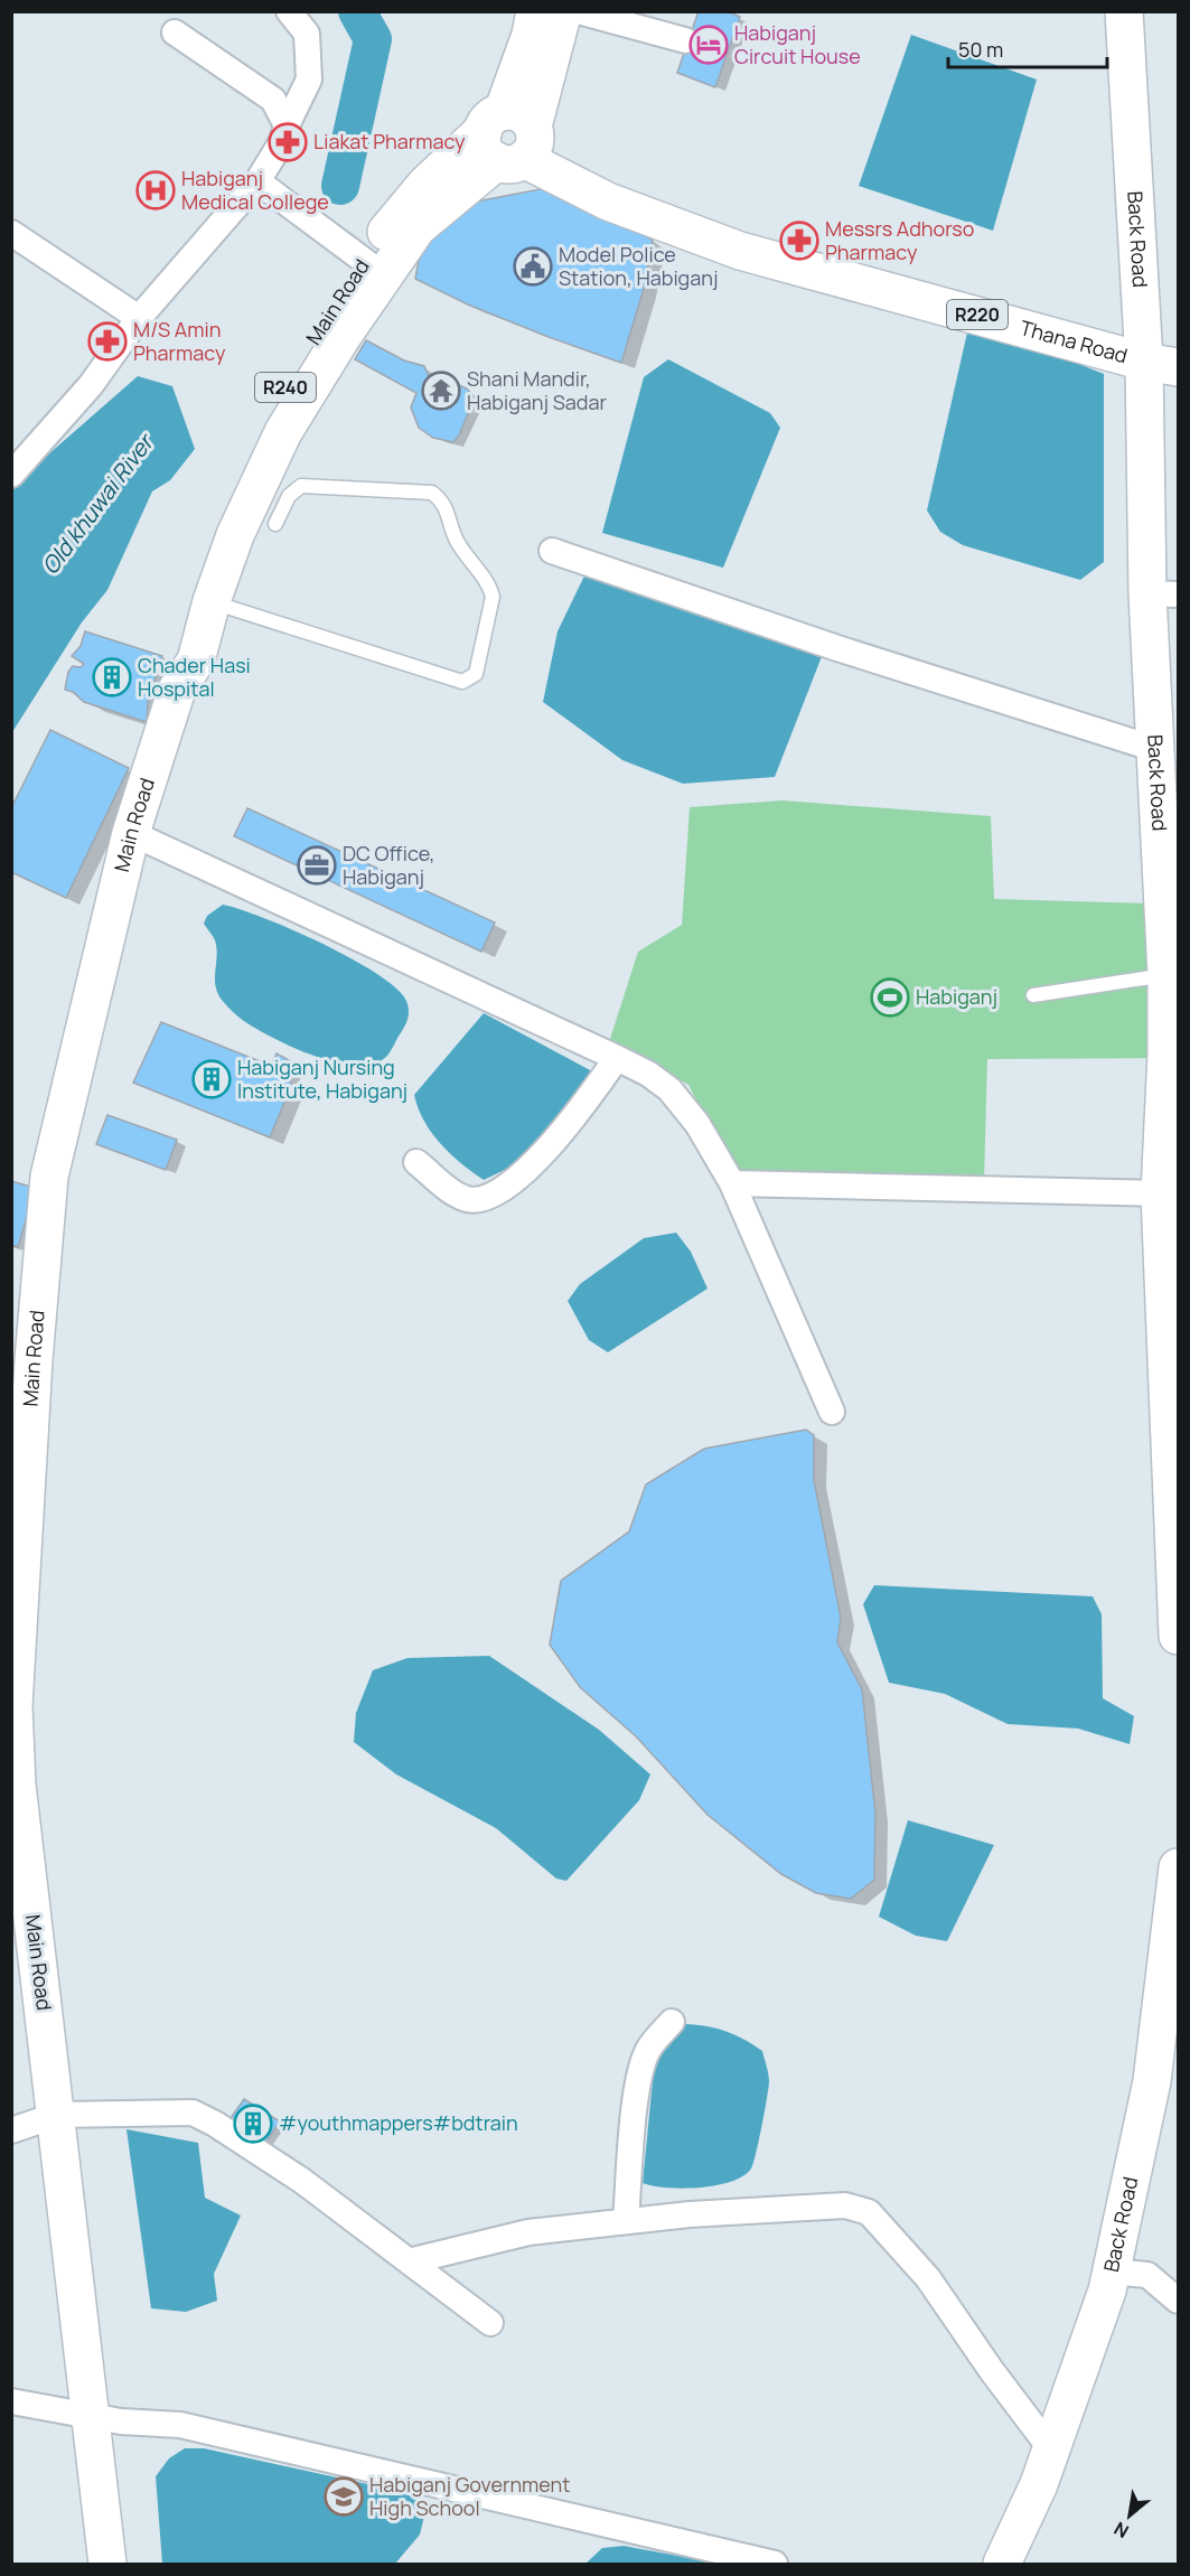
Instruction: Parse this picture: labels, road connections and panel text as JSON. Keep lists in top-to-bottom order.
{
  "streets": {
    "main road": [
      "Back Road",
      "Main Road",
      "R220",
      "Thana Road",
      "R240"
    ]
  },
  "crossings": [
    ["Back Road", "Thana Road"],
    ["Main Road", "Thana Road"]
  ],
  "water": ["Old khuwai River"],
  "places": {
    "hotel": ["Habiganj Circuit House"],
    "pharmacy": ["Liakat Pharmacy", "Messrs Adhorso Pharmacy", "M/S Amin Pharmacy"],
    "hospital": ["Habiganj Medical College"],
    "public building": ["Model Police Station, Habiganj"],
    "temple": ["Shani Mandir, Habiganj Sadar"],
    "building": ["Chader Hasi Hospital", "Habiganj Nursing Institute, Habiganj", "#youthmappers#bdtrain"],
    "office": ["DC Office, Habiganj"],
    "sports": ["Habiganj"],
    "school or university": ["Habiganj Government High School"]
  },
  "scale_bar": "50 m",
  "north": "bottom left"
}
